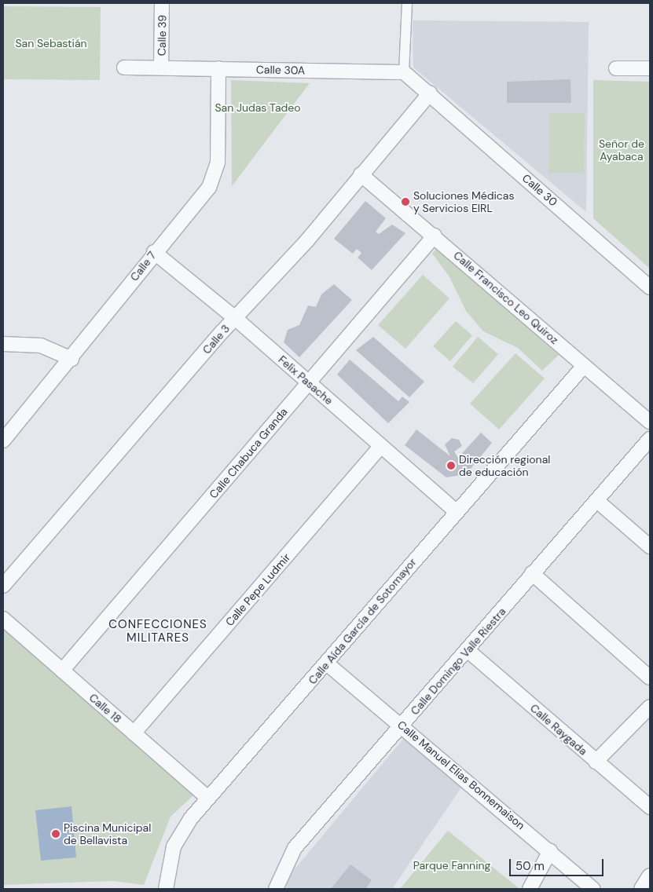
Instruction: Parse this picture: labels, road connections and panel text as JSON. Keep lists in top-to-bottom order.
{
  "streets": {
    "street": [
      "Calle 39",
      "Calle 30A",
      "Calle 30",
      "Calle 7",
      "Calle Francisco Leo Quiroz",
      "Calle 3",
      "Felix Pasache",
      "Calle Chabuca Granda",
      "Calle Pepe Ludmir",
      "Calle Aída García de Sotomayor",
      "Calle Domingo Valle Riestra",
      "Calle 18",
      "Calle Raygada",
      "Calle Manuel Elias Bonnemaison"
    ]
  },
  "crossings": [
    ["Calle 39", "Calle 30A"],
    ["Calle 30A", "Calle 7"],
    ["Calle 30", "Calle 3"],
    ["Calle 7", "Felix Pasache"],
    ["Calle Francisco Leo Quiroz", "Calle 3"],
    ["Calle Francisco Leo Quiroz", "Calle Chabuca Granda"],
    ["Calle Francisco Leo Quiroz", "Calle Aída García de Sotomayor"],
    ["Calle 3", "Felix Pasache"],
    ["Felix Pasache", "Calle Chabuca Granda"],
    ["Felix Pasache", "Calle Pepe Ludmir"],
    ["Felix Pasache", "Calle Aída García de Sotomayor"],
    ["Calle Chabuca Granda", "Calle 18"],
    ["Calle Pepe Ludmir", "Calle 18"],
    ["Calle Aída García de Sotomayor", "Calle 18"],
    ["Calle Aída García de Sotomayor", "Calle Manuel Elias Bonnemaison"],
    ["Calle Domingo Valle Riestra", "Calle Raygada"],
    ["Calle Domingo Valle Riestra", "Calle Manuel Elias Bonnemaison"]
  ],
  "districts": ["CONFECCIONES MILITARES"],
  "parks": [
    "San Sebastián",
    "San Judas Tadeo",
    "Señor de Ayabaca",
    "Parque Fanning"
  ],
  "places": ["Soluciones Médicas y Servicios EIRL", "Dirección regional de educación", "Piscina Municipal de Bellavista"],
  "scale_bar": "50 m"
}
